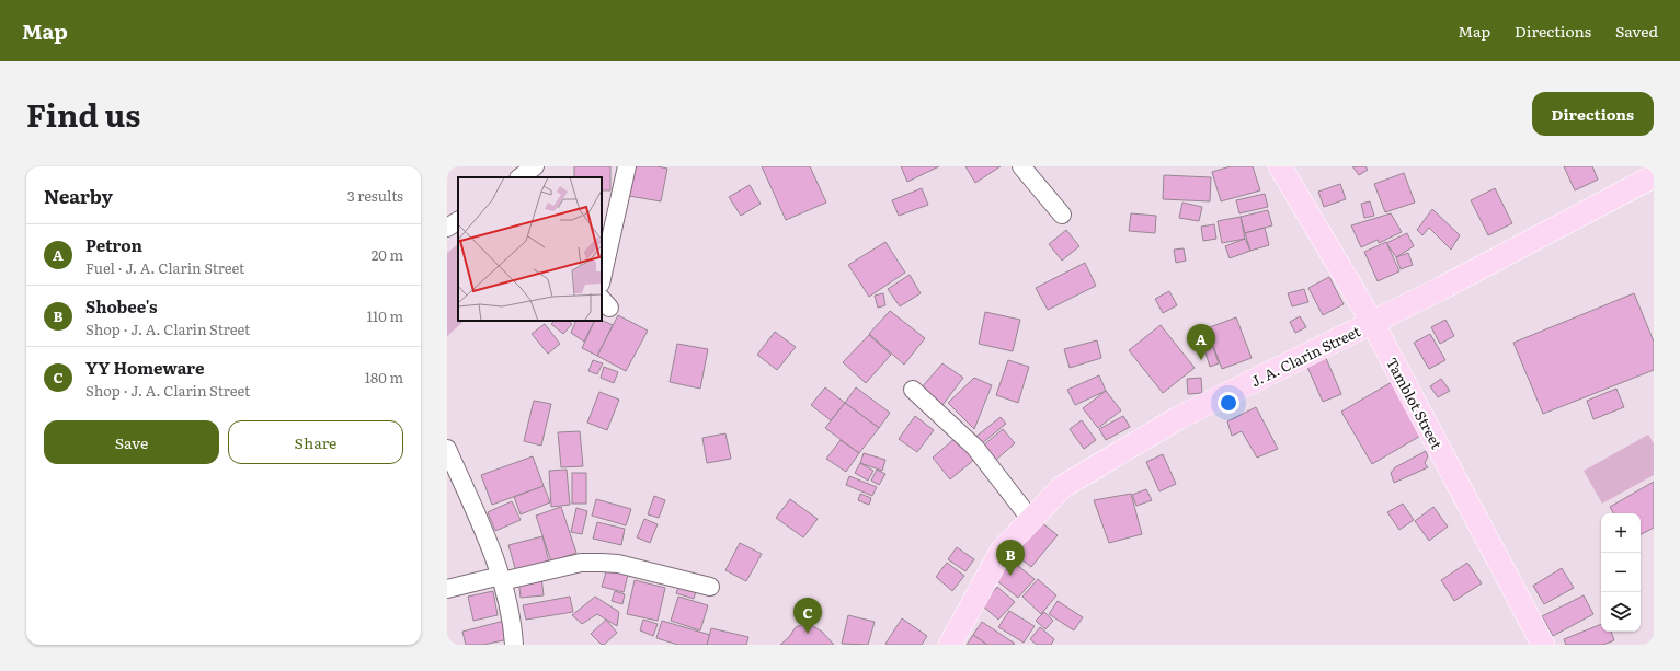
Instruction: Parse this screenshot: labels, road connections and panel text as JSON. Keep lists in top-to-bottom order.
{
  "streets": {
    "main road": ["J. A. Clarin Street", "Tamblot Street"]
  },
  "crossings": [
    ["J. A. Clarin Street", "Tamblot Street"]
  ],
  "page": {
    "header": "Map",
    "nav": ["Map", "Directions", "Saved"],
    "title": "Find us",
    "buttons": [
      "Directions",
      ["Save", "Share"]
    ],
    "heading": ["Nearby", "3 results"],
    "list": [
      {
        "mark": "A",
        "name": "Petron",
        "note": "Fuel · J. A. Clarin Street",
        "value": "20 m"
      },
      {
        "mark": "B",
        "name": "Shobee's",
        "note": "Shop · J. A. Clarin Street",
        "value": "110 m"
      },
      {
        "mark": "C",
        "name": "YY Homeware",
        "note": "Shop · J. A. Clarin Street",
        "value": "180 m"
      }
    ],
    "pins": ["A", "B", "C"],
    "map_buttons": ["+", "−"]
  }
}
